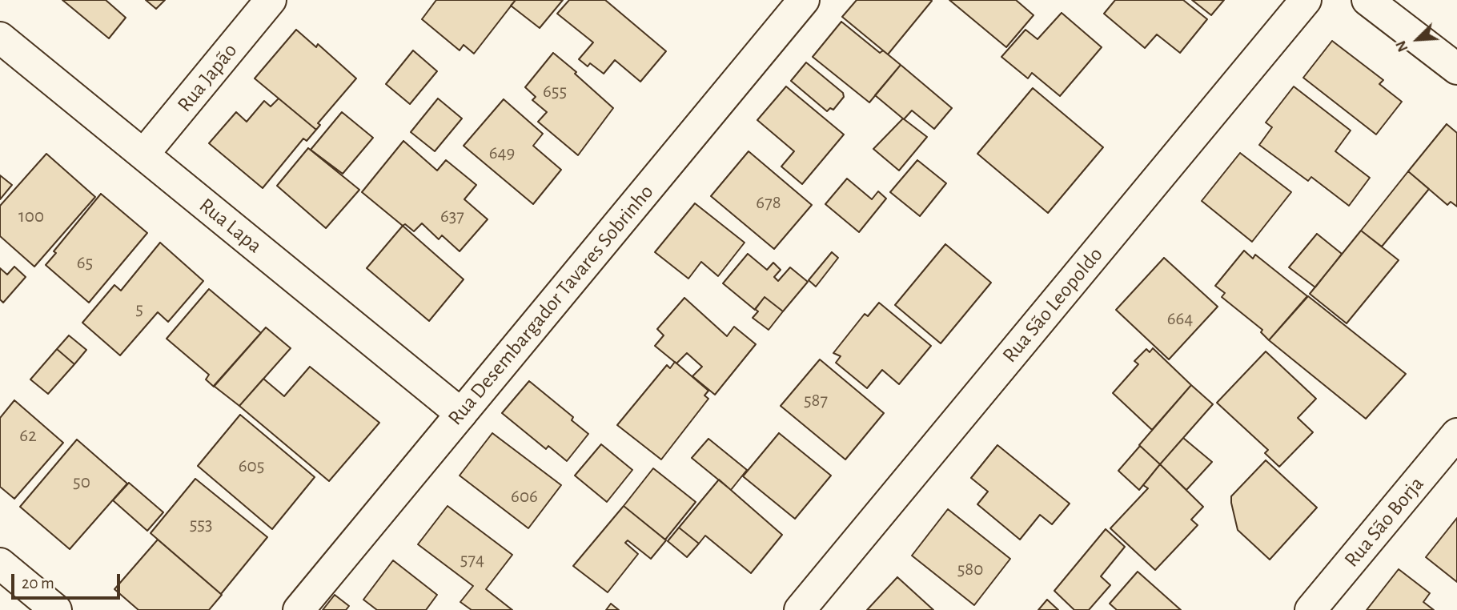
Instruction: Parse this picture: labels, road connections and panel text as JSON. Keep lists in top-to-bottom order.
{
  "streets": {
    "street": [
      "Rua Japão",
      "Rua Lapa",
      "Rua Desembargador Tavares Sobrinho",
      "Rua São Leopoldo",
      "Rua São Borja"
    ]
  },
  "crossings": [
    ["Rua Japão", "Rua Lapa"],
    ["Rua Lapa", "Rua Desembargador Tavares Sobrinho"]
  ],
  "house_numbers": [
    "655",
    "649",
    "678",
    "100",
    "637",
    "65",
    "5",
    "664",
    "587",
    "62",
    "605",
    "50",
    "606",
    "553",
    "574",
    "580"
  ],
  "scale_bar": "20 m",
  "north": "bottom left"
}
